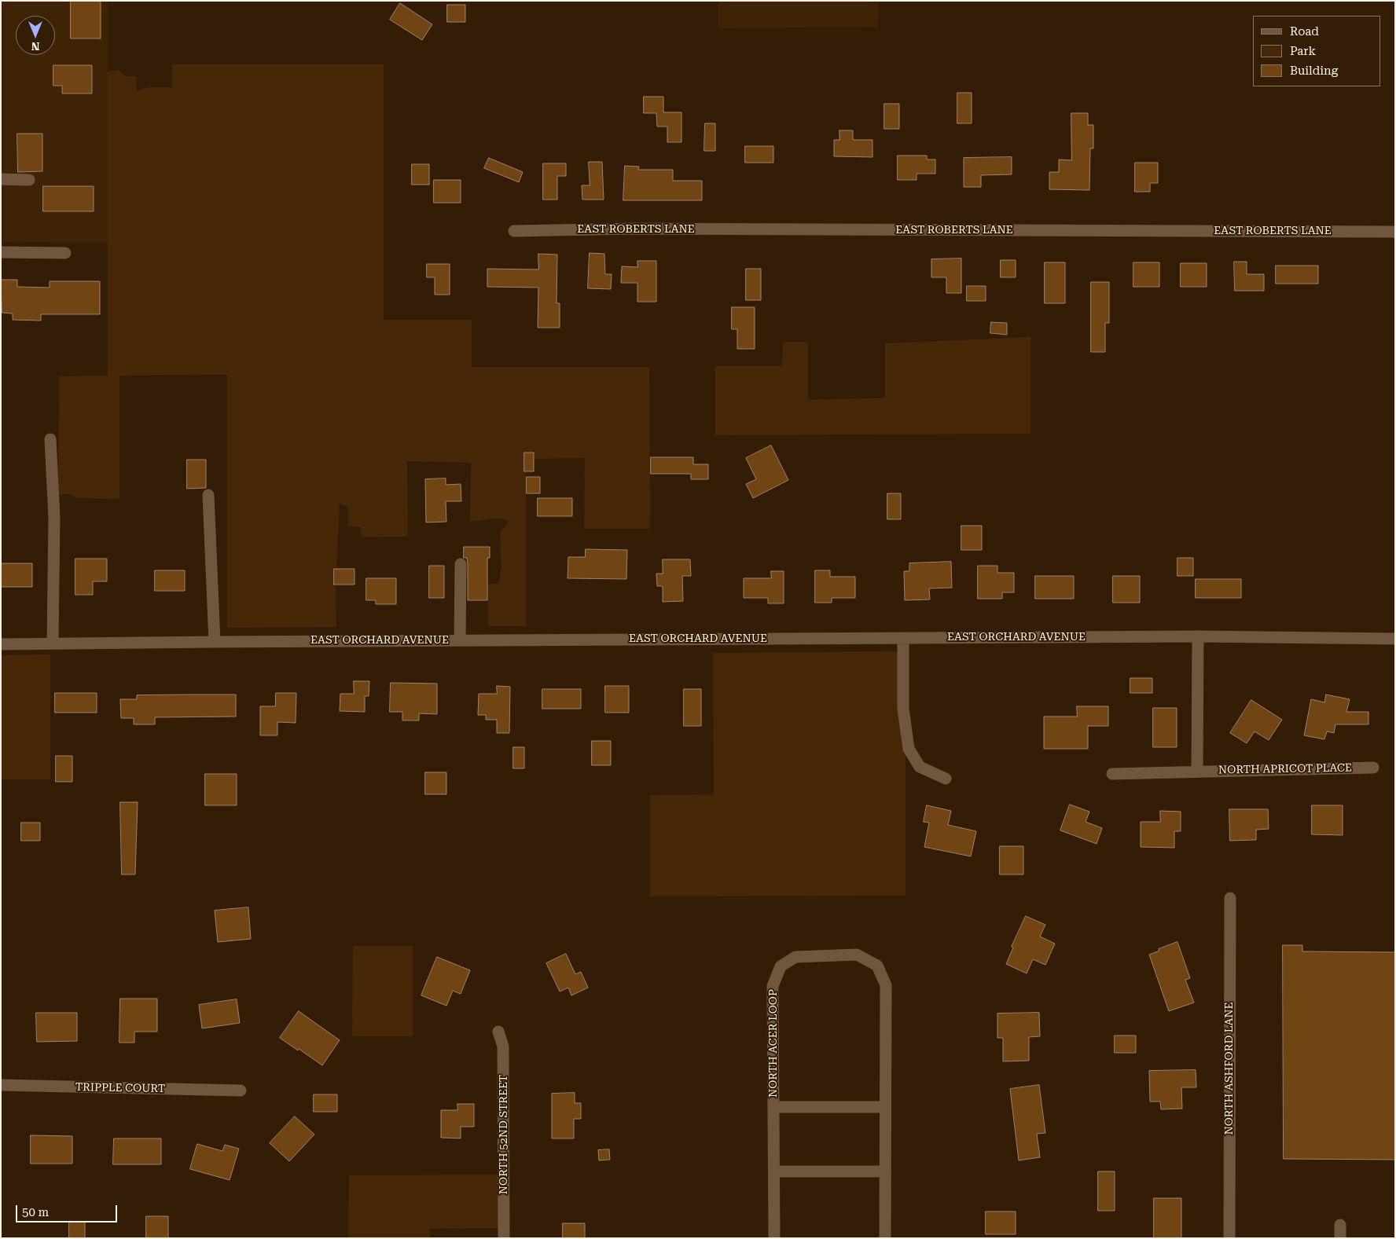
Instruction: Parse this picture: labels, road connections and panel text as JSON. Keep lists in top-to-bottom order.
{
  "streets": {
    "street": [
      "EAST ROBERTS LANE",
      "EAST ORCHARD AVENUE",
      "NORTH APRICOT PLACE",
      "NORTH ACER LOOP",
      "NORTH ASHFORD LANE",
      "TRIPPLE COURT",
      "NORTH 52ND STREET"
    ]
  },
  "legend": ["Road", "Park", "Building"],
  "scale_bar": "50 m",
  "north": "bottom"
}
